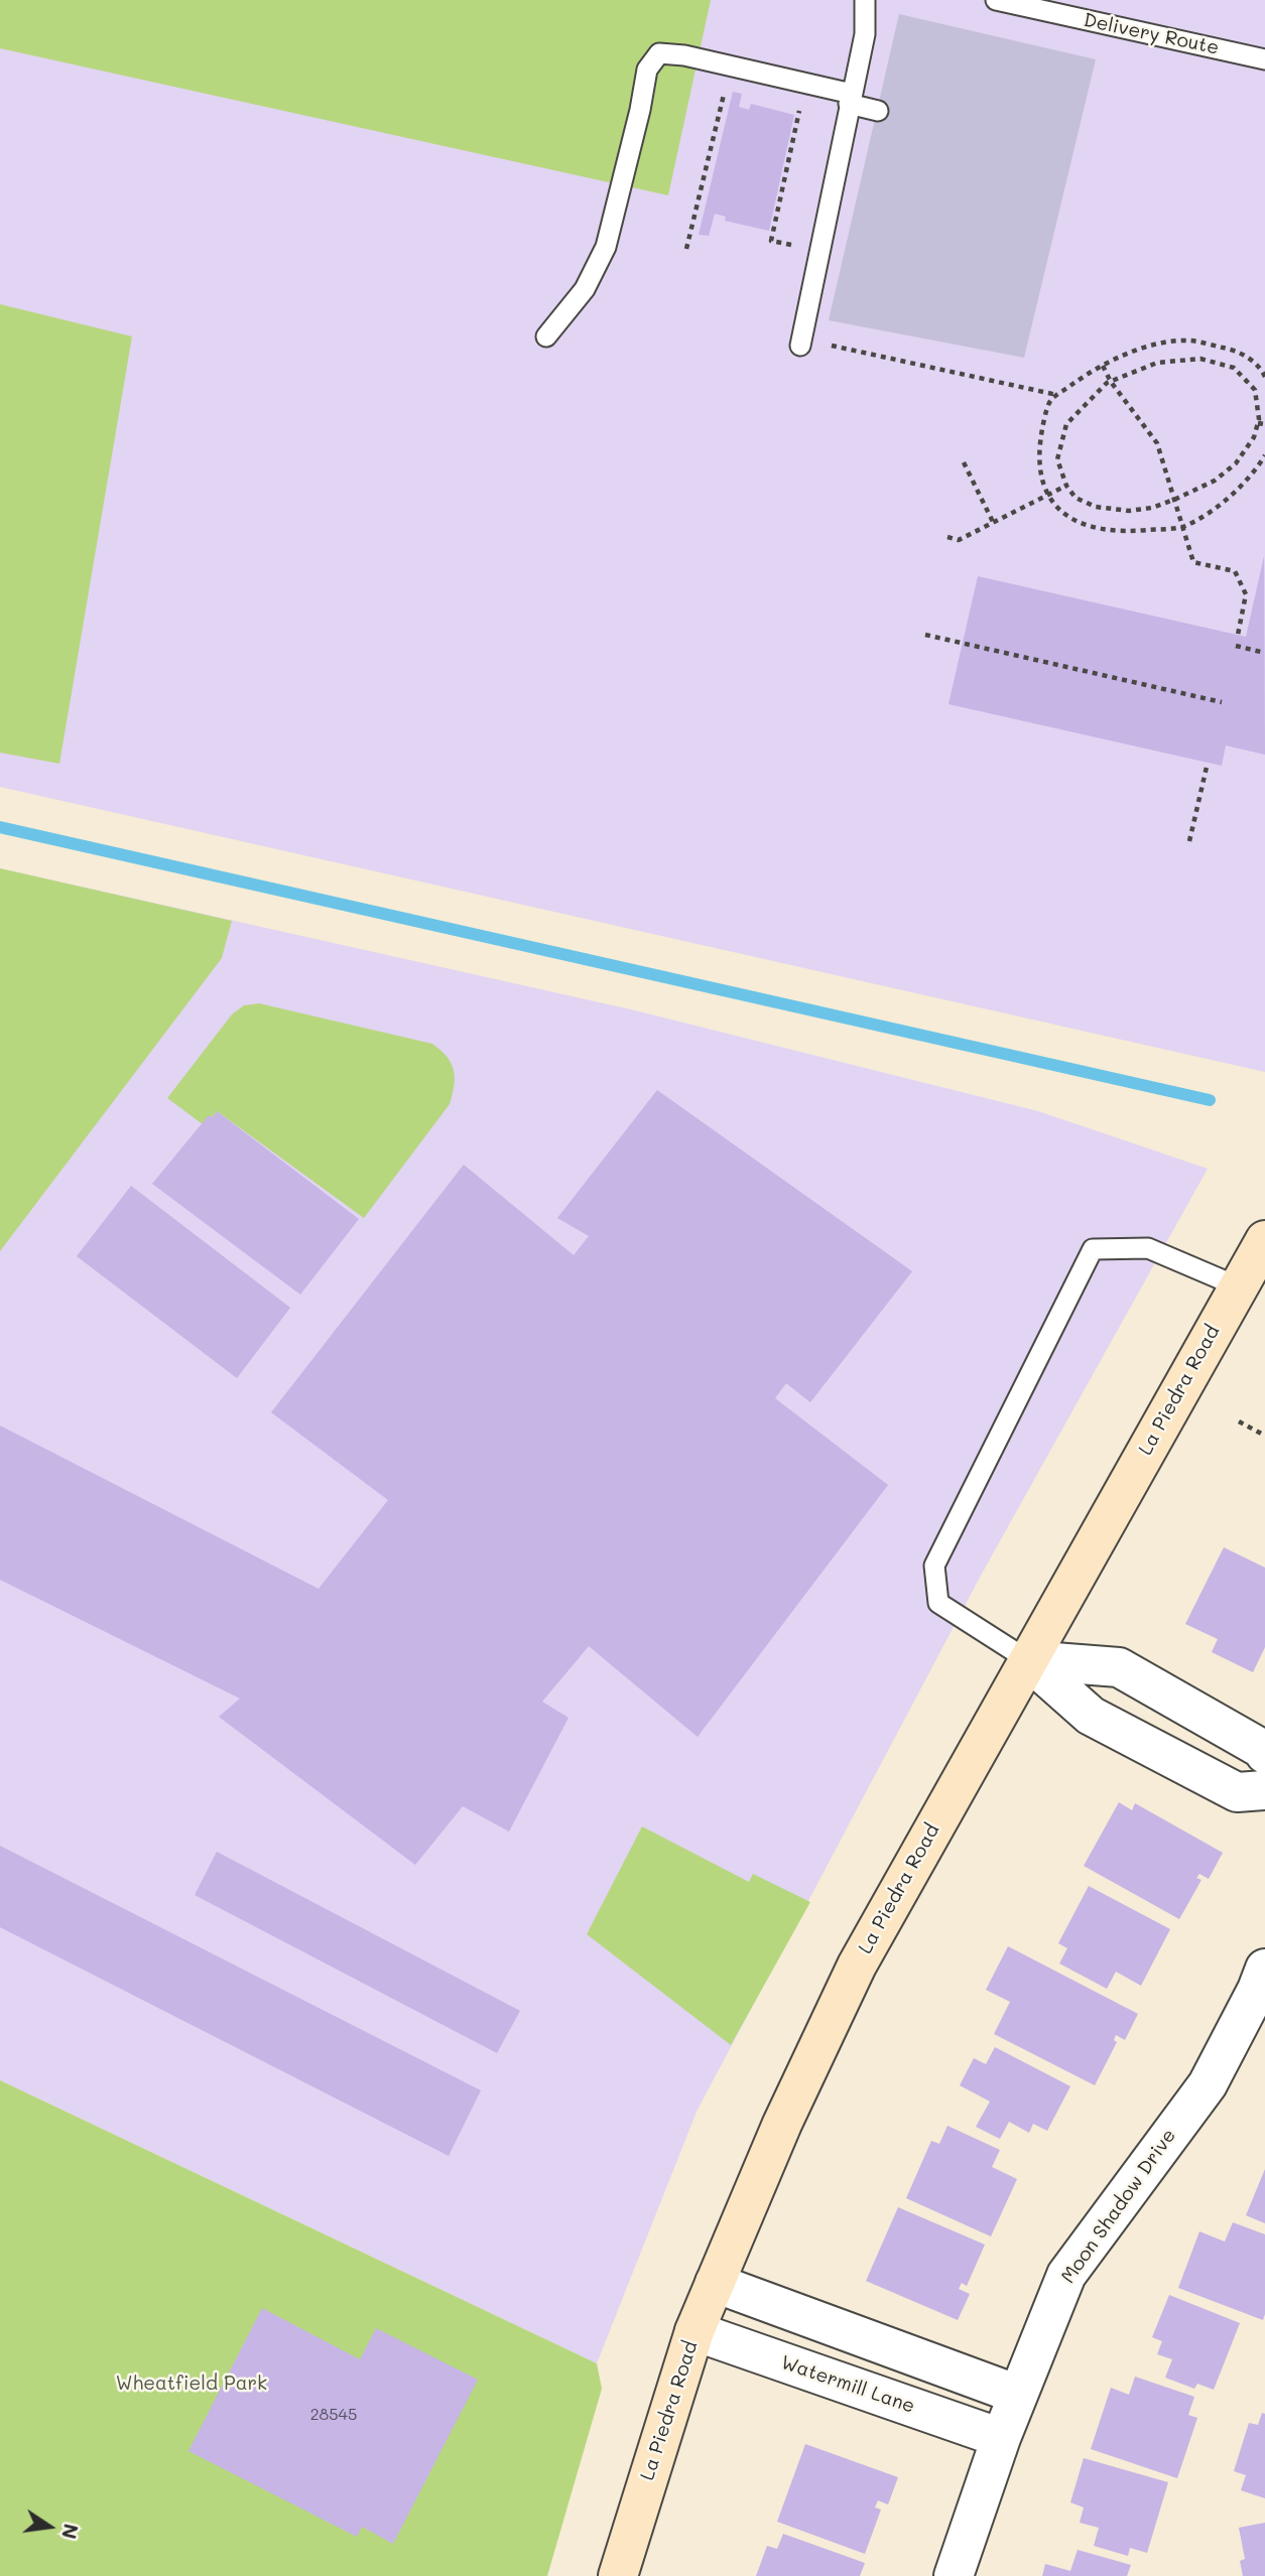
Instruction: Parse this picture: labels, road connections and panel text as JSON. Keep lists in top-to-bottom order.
{
  "streets": {
    "street": ["La Piedra Road", "Moon Shadow Drive", "Watermill Lane"],
    "lane": ["Delivery Route"]
  },
  "crossings": [
    ["La Piedra Road", "Watermill Lane"],
    ["Moon Shadow Drive", "Watermill Lane"]
  ],
  "parks": ["Wheatfield Park"],
  "house_numbers": ["28545"],
  "north": "right"
}
